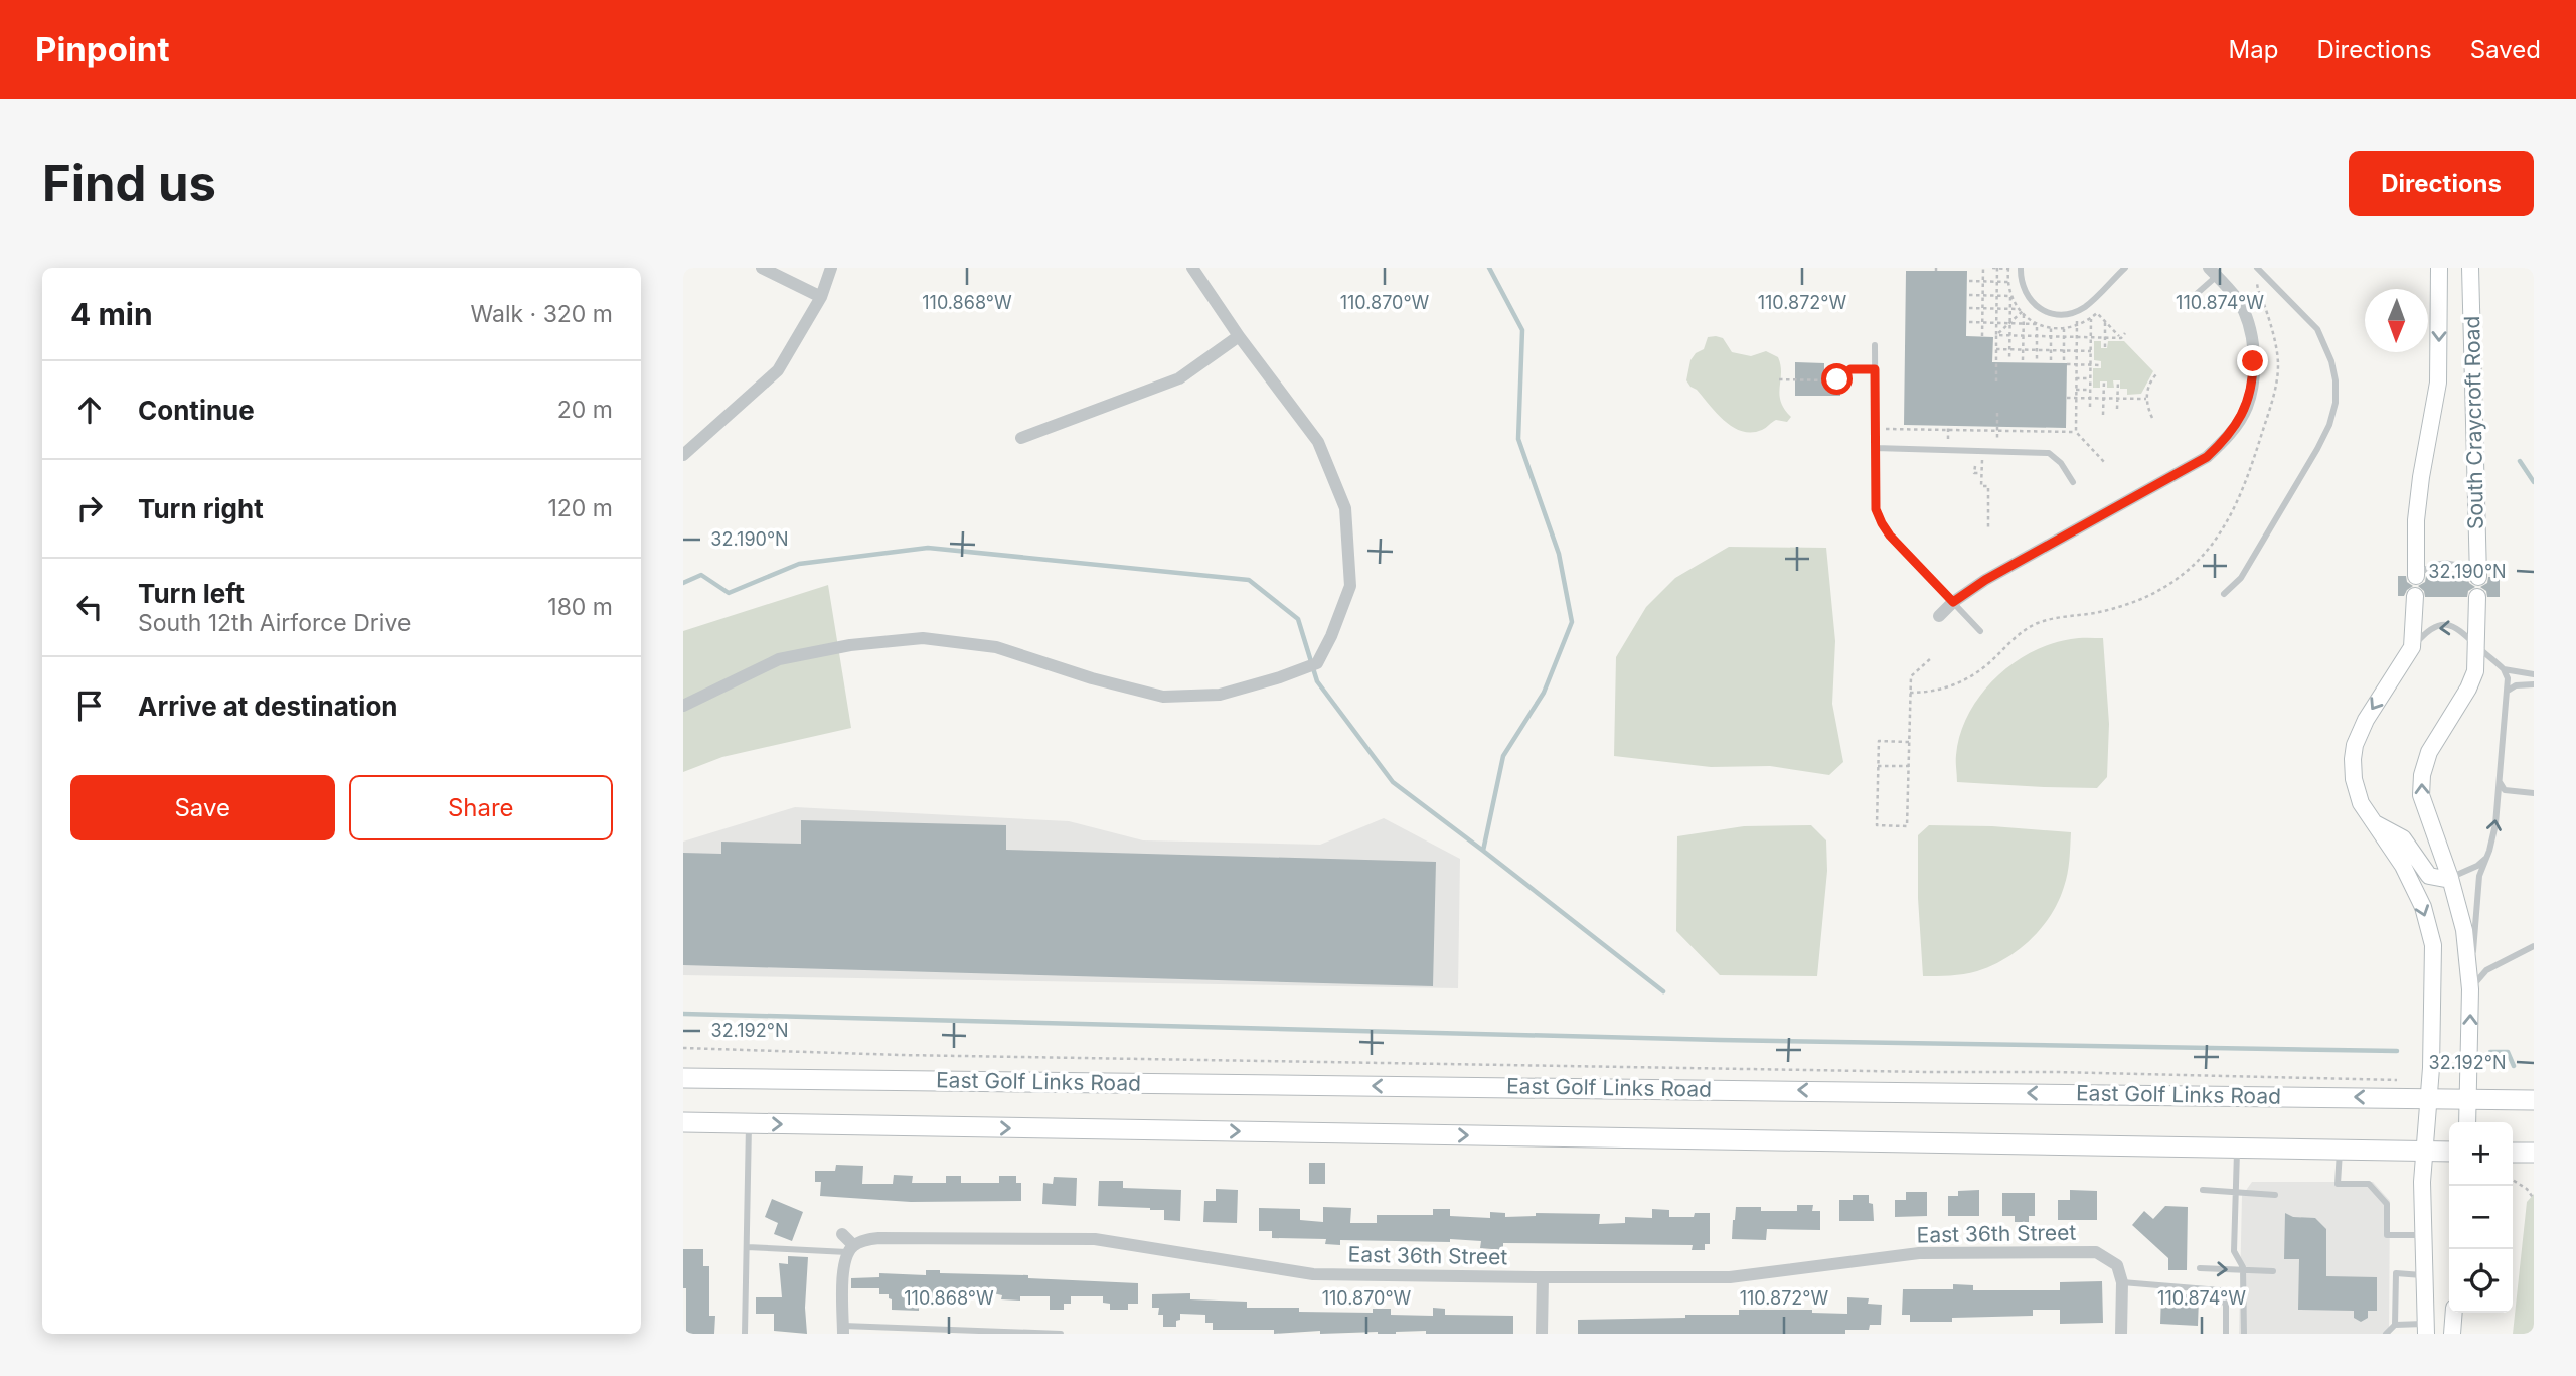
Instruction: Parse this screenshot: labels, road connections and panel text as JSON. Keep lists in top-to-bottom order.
{
  "streets": {
    "main road": ["South Craycroft Road", "East Golf Links Road"],
    "street": ["East 36th Street"]
  },
  "north": "bottom",
  "page": {
    "header": "Pinpoint",
    "nav": ["Map", "Directions", "Saved"],
    "buttons": [
      "Directions",
      ["Save", "Share"]
    ],
    "title": "Find us",
    "heading": ["4 min", "Walk · 320 m"],
    "list": [
      ["Continue", "20 m"],
      ["Turn right", "120 m"],
      ["Turn left", "South 12th Airforce Drive", "180 m"],
      "Arrive at destination"
    ],
    "map_buttons": ["+", "−"]
  },
  "coordinates": [
    "110.868°W",
    "110.870°W",
    "110.872°W",
    "110.874°W",
    "32.190°N",
    "32.192°N"
  ]
}
